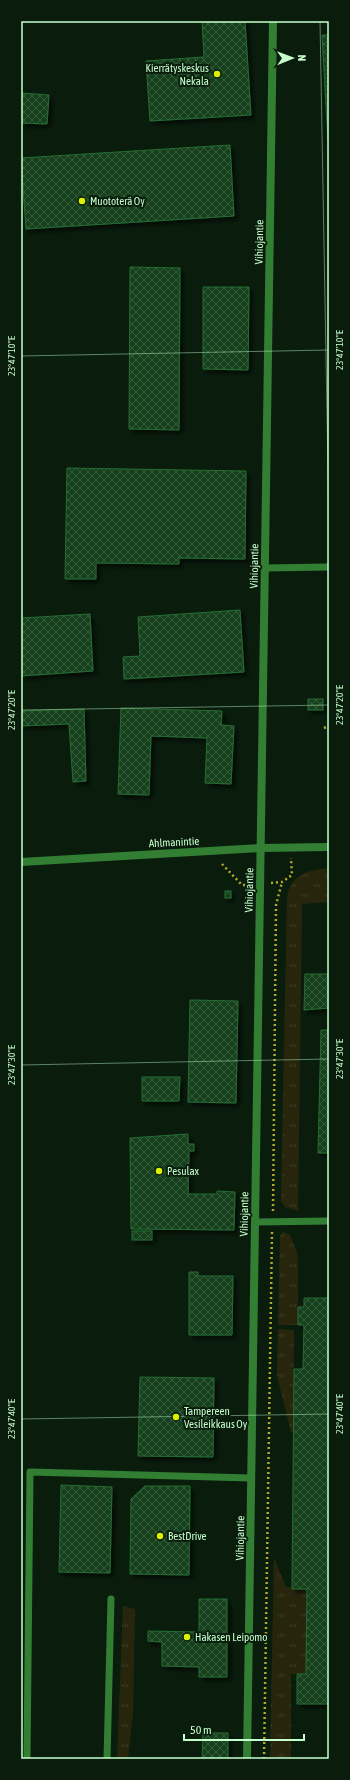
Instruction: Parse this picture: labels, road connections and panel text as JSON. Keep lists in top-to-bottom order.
{
  "streets": {
    "street": ["Vihiojantie", "Ahlmanintie"]
  },
  "crossings": [
    ["Vihiojantie", "Ahlmanintie"]
  ],
  "places": [
    "Kierrätyskeskus Nekala",
    "Muototerä Oy",
    "Pesulax",
    "Tampereen Vesileikkaus Oy",
    "BestDrive",
    "Hakasen Leipomo"
  ],
  "scale_bar": "50 m",
  "north": "right",
  "coordinates": [
    "23°47'10\"E",
    "23°47'20\"E",
    "23°47'30\"E",
    "23°47'40\"E"
  ]
}
